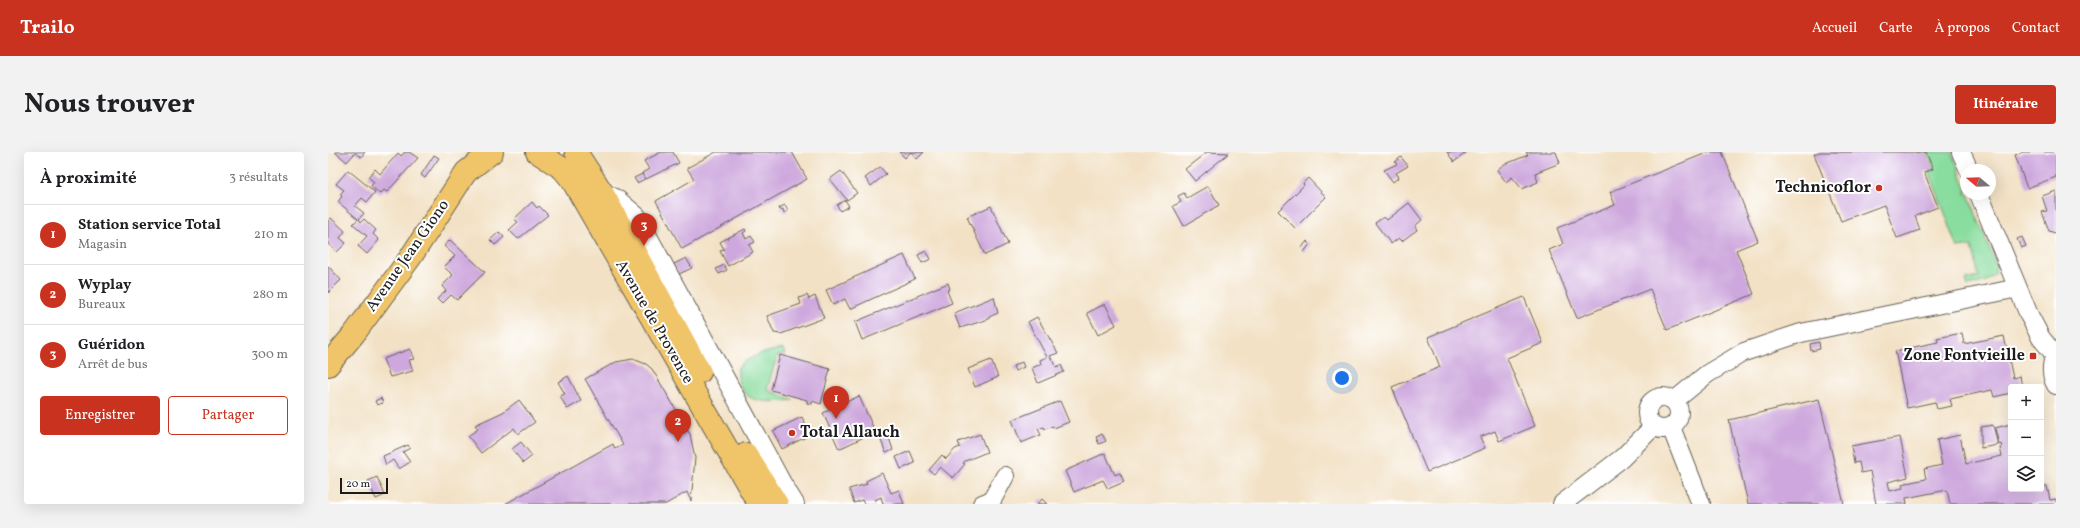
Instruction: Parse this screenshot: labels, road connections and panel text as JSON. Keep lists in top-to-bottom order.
{
  "streets": {
    "main road": ["Avenue Jean Giono", "Avenue de Provence"]
  },
  "places": {
    "other": ["Technicoflor", "Total Allauch"],
    "transit": ["Zone Fontvieille"]
  },
  "scale_bar": "20 m",
  "north": "left",
  "page": {
    "header": "Trailo",
    "nav": [
      "Accueil",
      "Carte",
      "À propos",
      "Contact"
    ],
    "title": "Nous trouver",
    "buttons": [
      "Itinéraire",
      ["Enregistrer", "Partager"]
    ],
    "heading": ["À proximité", "3 résultats"],
    "list": [
      {
        "mark": "1",
        "name": "Station service Total",
        "note": "Magasin",
        "value": "210 m"
      },
      {
        "mark": "2",
        "name": "Wyplay",
        "note": "Bureaux",
        "value": "280 m"
      },
      {
        "mark": "3",
        "name": "Guéridon",
        "note": "Arrêt de bus",
        "value": "300 m"
      }
    ],
    "pins": ["3", "1", "2"],
    "map_buttons": ["+", "−"],
    "scale": "20 m"
  }
}
